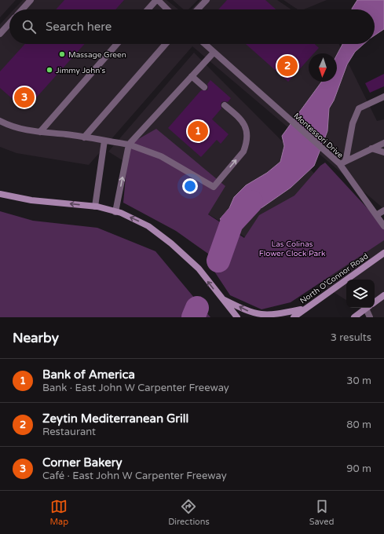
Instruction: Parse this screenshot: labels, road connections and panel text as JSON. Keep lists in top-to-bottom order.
{
  "streets": {
    "main road": ["North O'Connor Road"],
    "lane": ["Montessori Drive"]
  },
  "parks": ["Las Colinas Flower Clock Park"],
  "places": ["Massage Green", "Jimmy John's"],
  "north": "bottom",
  "page": {
    "search": "Search here",
    "pins": ["2", "3", "1"],
    "heading": ["Nearby", "3 results"],
    "list": [
      {
        "mark": "1",
        "name": "Bank of America",
        "note": "Bank · East John W Carpenter Freeway",
        "value": "30 m"
      },
      {
        "mark": "2",
        "name": "Zeytin Mediterranean Grill",
        "note": "Restaurant",
        "value": "80 m"
      },
      {
        "mark": "3",
        "name": "Corner Bakery",
        "note": "Café · East John W Carpenter Freeway",
        "value": "90 m"
      }
    ],
    "nav": ["Map", "Directions", "Saved"]
  }
}
